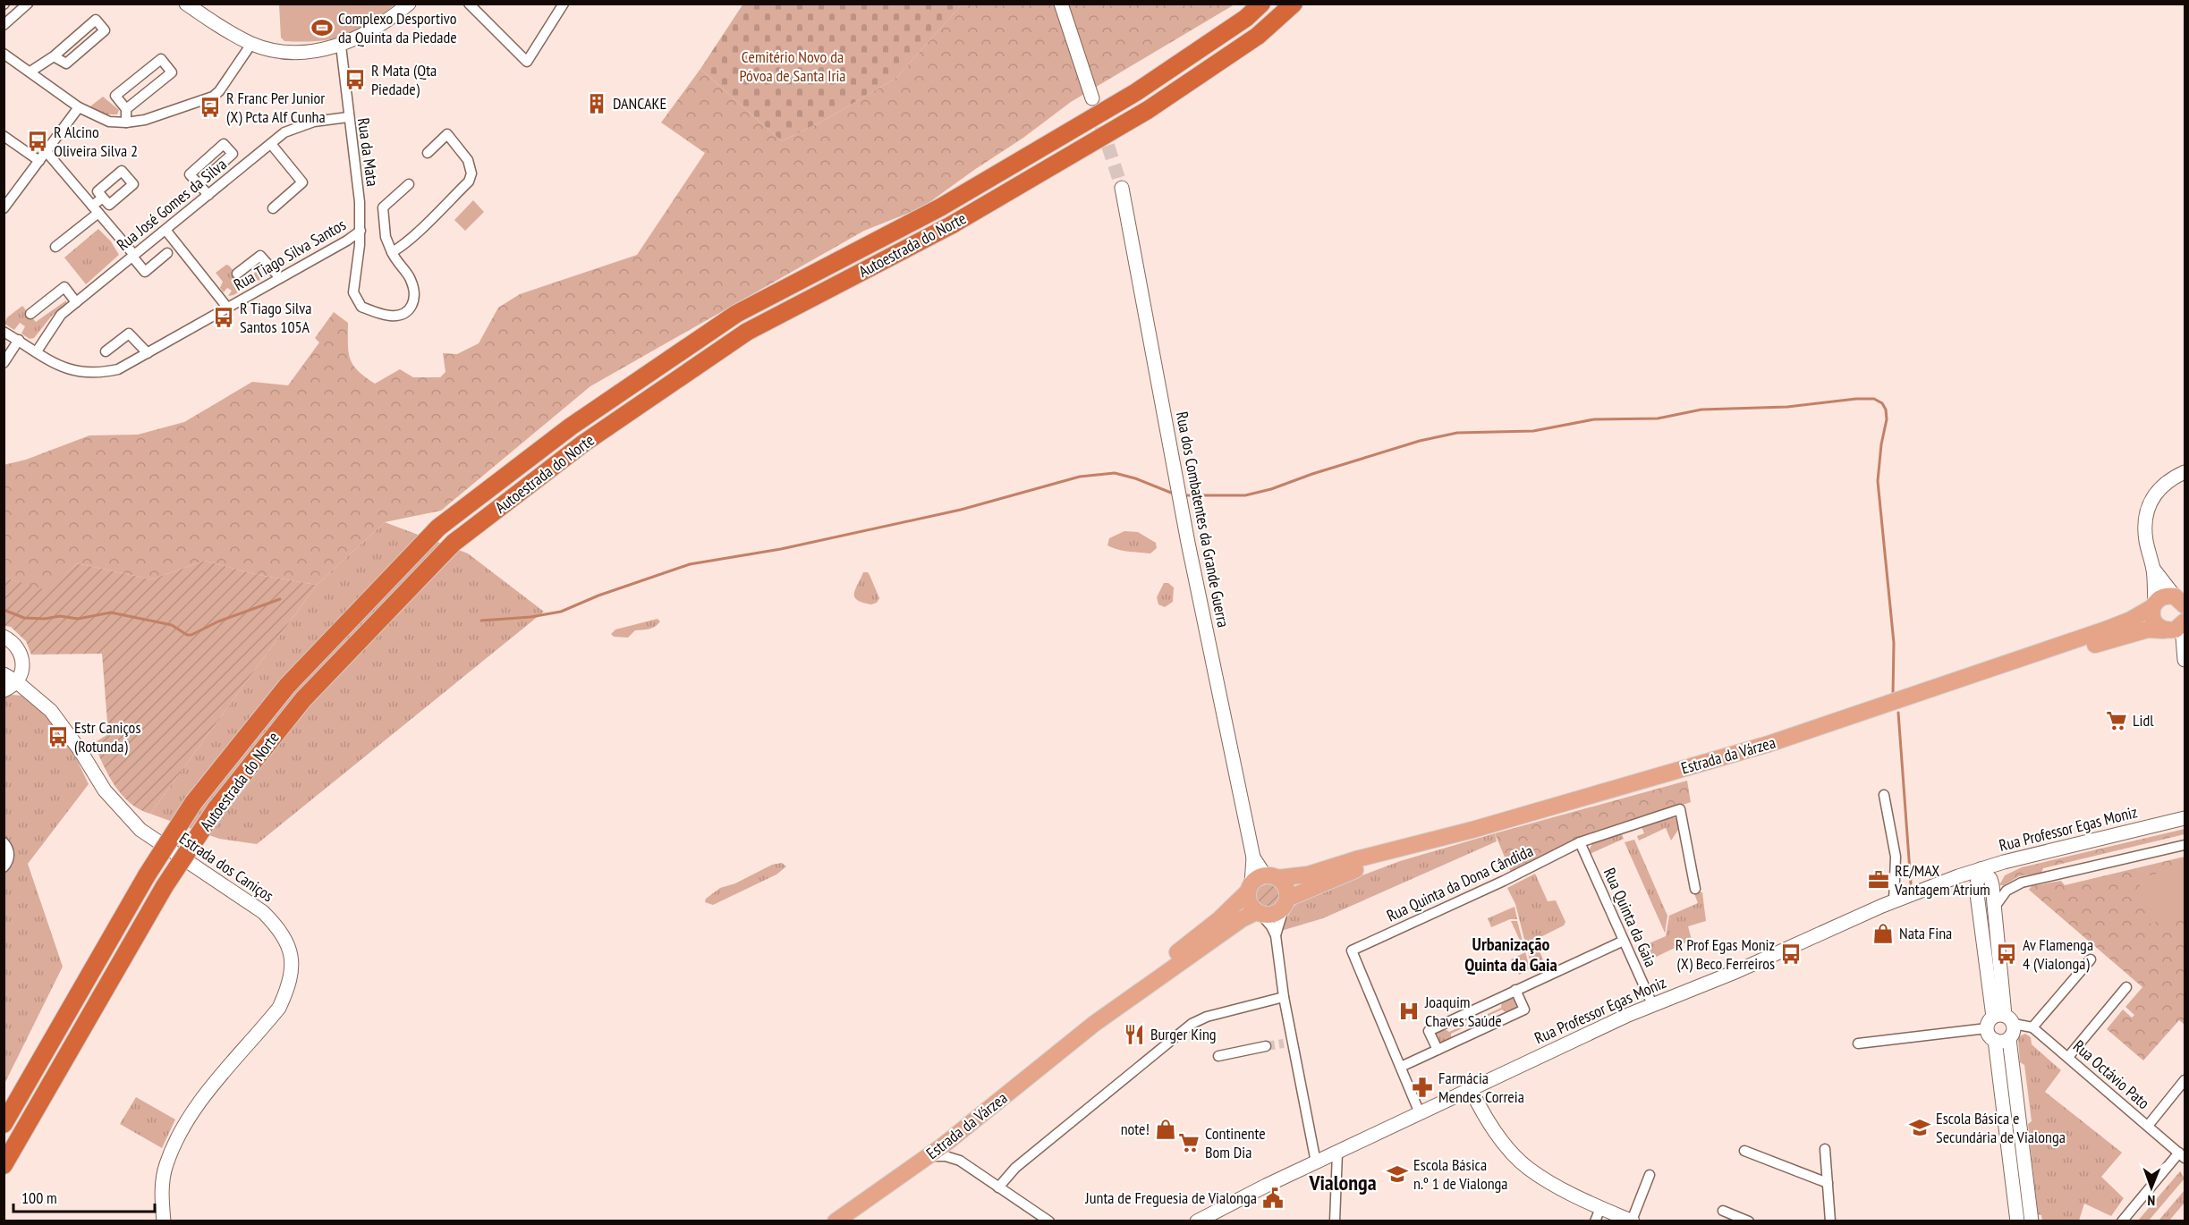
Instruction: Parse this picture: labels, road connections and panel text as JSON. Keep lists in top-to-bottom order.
{
  "streets": {
    "highway": ["Autoestrada do Norte"],
    "main road": ["Estrada da Várzea"],
    "street": [
      "Rua da Mata",
      "Rua José Gomes da Silva",
      "Rua Tiago Silva Santos",
      "Rua dos Combatentes da Grande Guerra",
      "Rua Professor Egas Moniz",
      "Estrada dos Caniços",
      "Rua Quinta da Dona Cândida",
      "Rua Quinta da Gaia",
      "Rua Octávio Pato"
    ]
  },
  "crossings": [
    ["Rua da Mata", "Rua José Gomes da Silva"],
    ["Rua da Mata", "Rua Tiago Silva Santos"],
    ["Rua José Gomes da Silva", "Rua Tiago Silva Santos"],
    ["Rua dos Combatentes da Grande Guerra", "Estrada da Várzea"],
    ["Rua Professor Egas Moniz", "Rua Quinta da Gaia"],
    ["Rua Quinta da Dona Cândida", "Rua Quinta da Gaia"]
  ],
  "districts": ["Urbanização Quinta da Gaia", "Vialonga"],
  "parks": ["Cemitério Novo da Póvoa de Santa Iria"],
  "places": {
    "sports": ["Complexo Desportivo da Quinta da Piedade"],
    "bus stop": [
      "R Mata (Qta Piedade)",
      "R Franc Per Junior (X) Pcta Alf Cunha",
      "R Alcino Oliveira Silva 2",
      "R Tiago Silva Santos 105A",
      "Estr Caniços (Rotunda)",
      "R Prof Egas Moniz (X) Beco Ferreiros",
      "Av Flamenga 4 (Vialonga)"
    ],
    "building": ["DANCAKE"],
    "supermarket": ["Lidl", "Continente Bom Dia"],
    "office": ["RE/MAX Vantagem Atrium"],
    "shop": ["Nata Fina", "note!"],
    "hospital": ["Joaquim Chaves Saúde"],
    "restaurant": ["Burger King"],
    "pharmacy": ["Farmácia Mendes Correia"],
    "school or university": ["Escola Básica e Secundária de Vialonga", "Escola Básica n.º 1 de Vialonga"],
    "public building": ["Junta de Freguesia de Vialonga"]
  },
  "scale_bar": "100 m",
  "north": "bottom"
}
